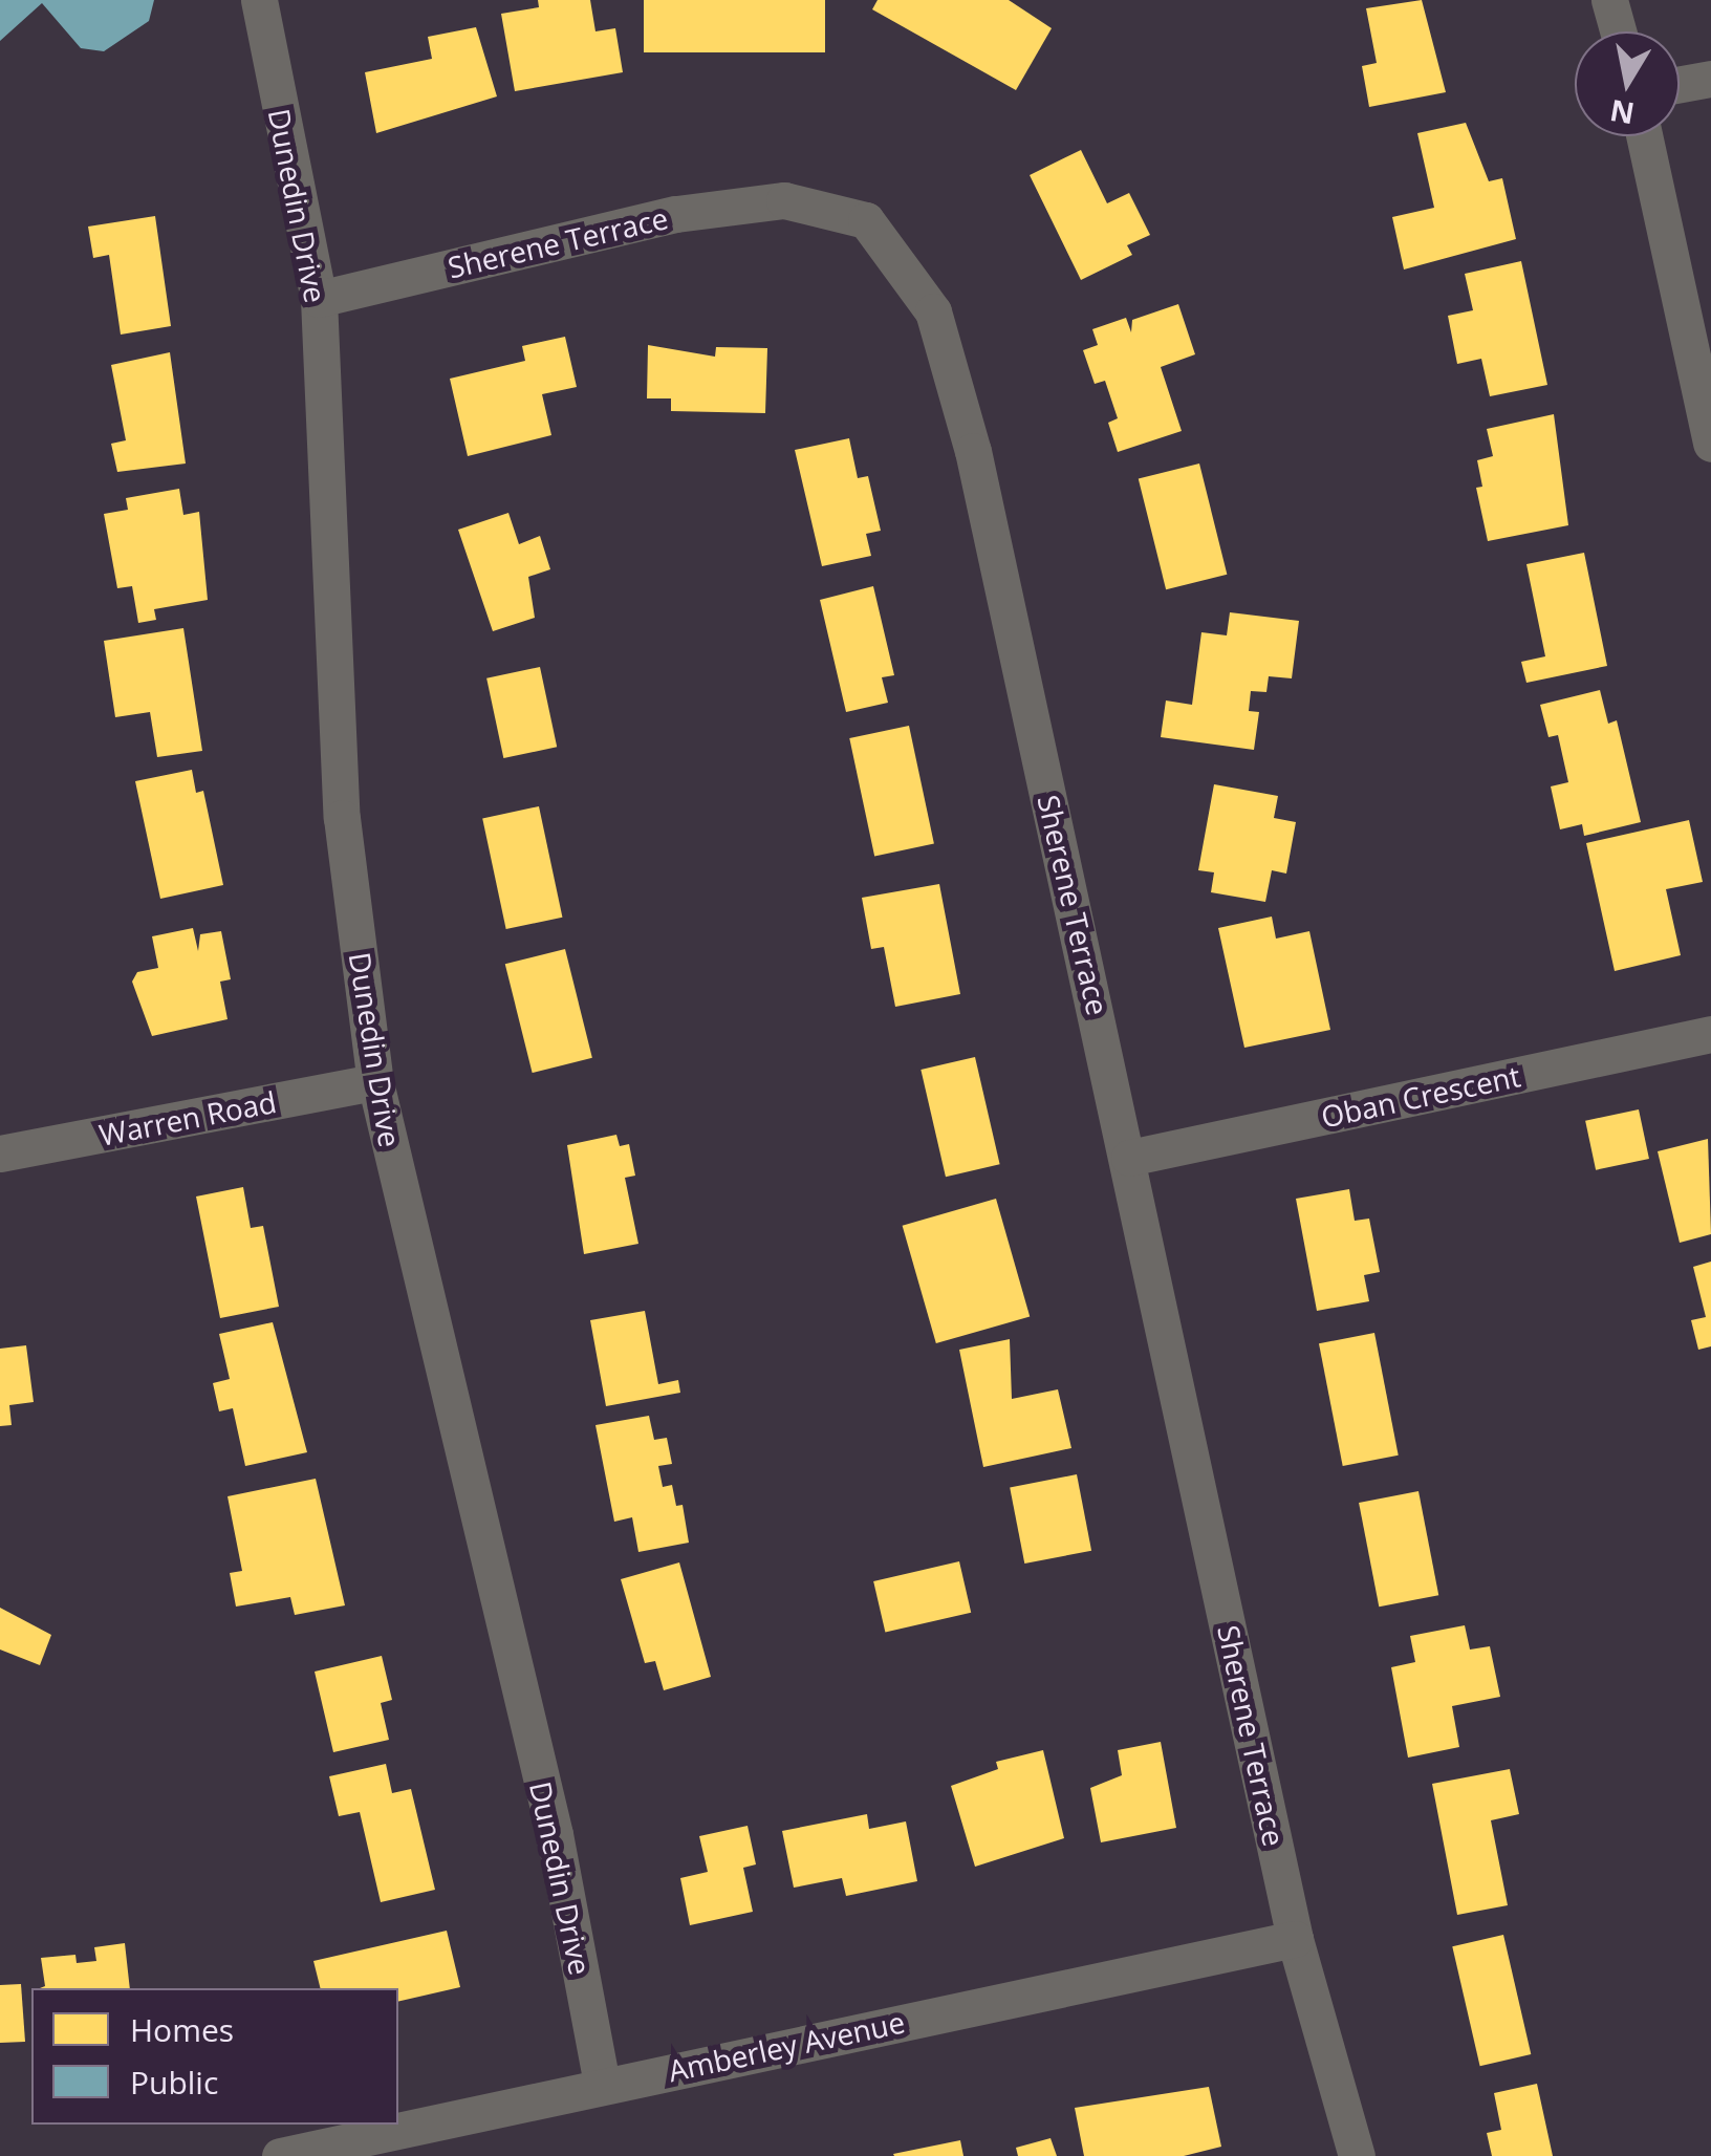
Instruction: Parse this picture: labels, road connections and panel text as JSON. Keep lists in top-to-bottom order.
{
  "streets": {
    "street": [
      "Dunedin Drive",
      "Sherene Terrace",
      "Oban Crescent",
      "Warren Road",
      "Amberley Avenue"
    ]
  },
  "crossings": [
    ["Dunedin Drive", "Sherene Terrace"],
    ["Dunedin Drive", "Warren Road"],
    ["Dunedin Drive", "Amberley Avenue"],
    ["Sherene Terrace", "Oban Crescent"],
    ["Sherene Terrace", "Amberley Avenue"]
  ],
  "legend": ["Homes", "Public"],
  "north": "bottom"
}
